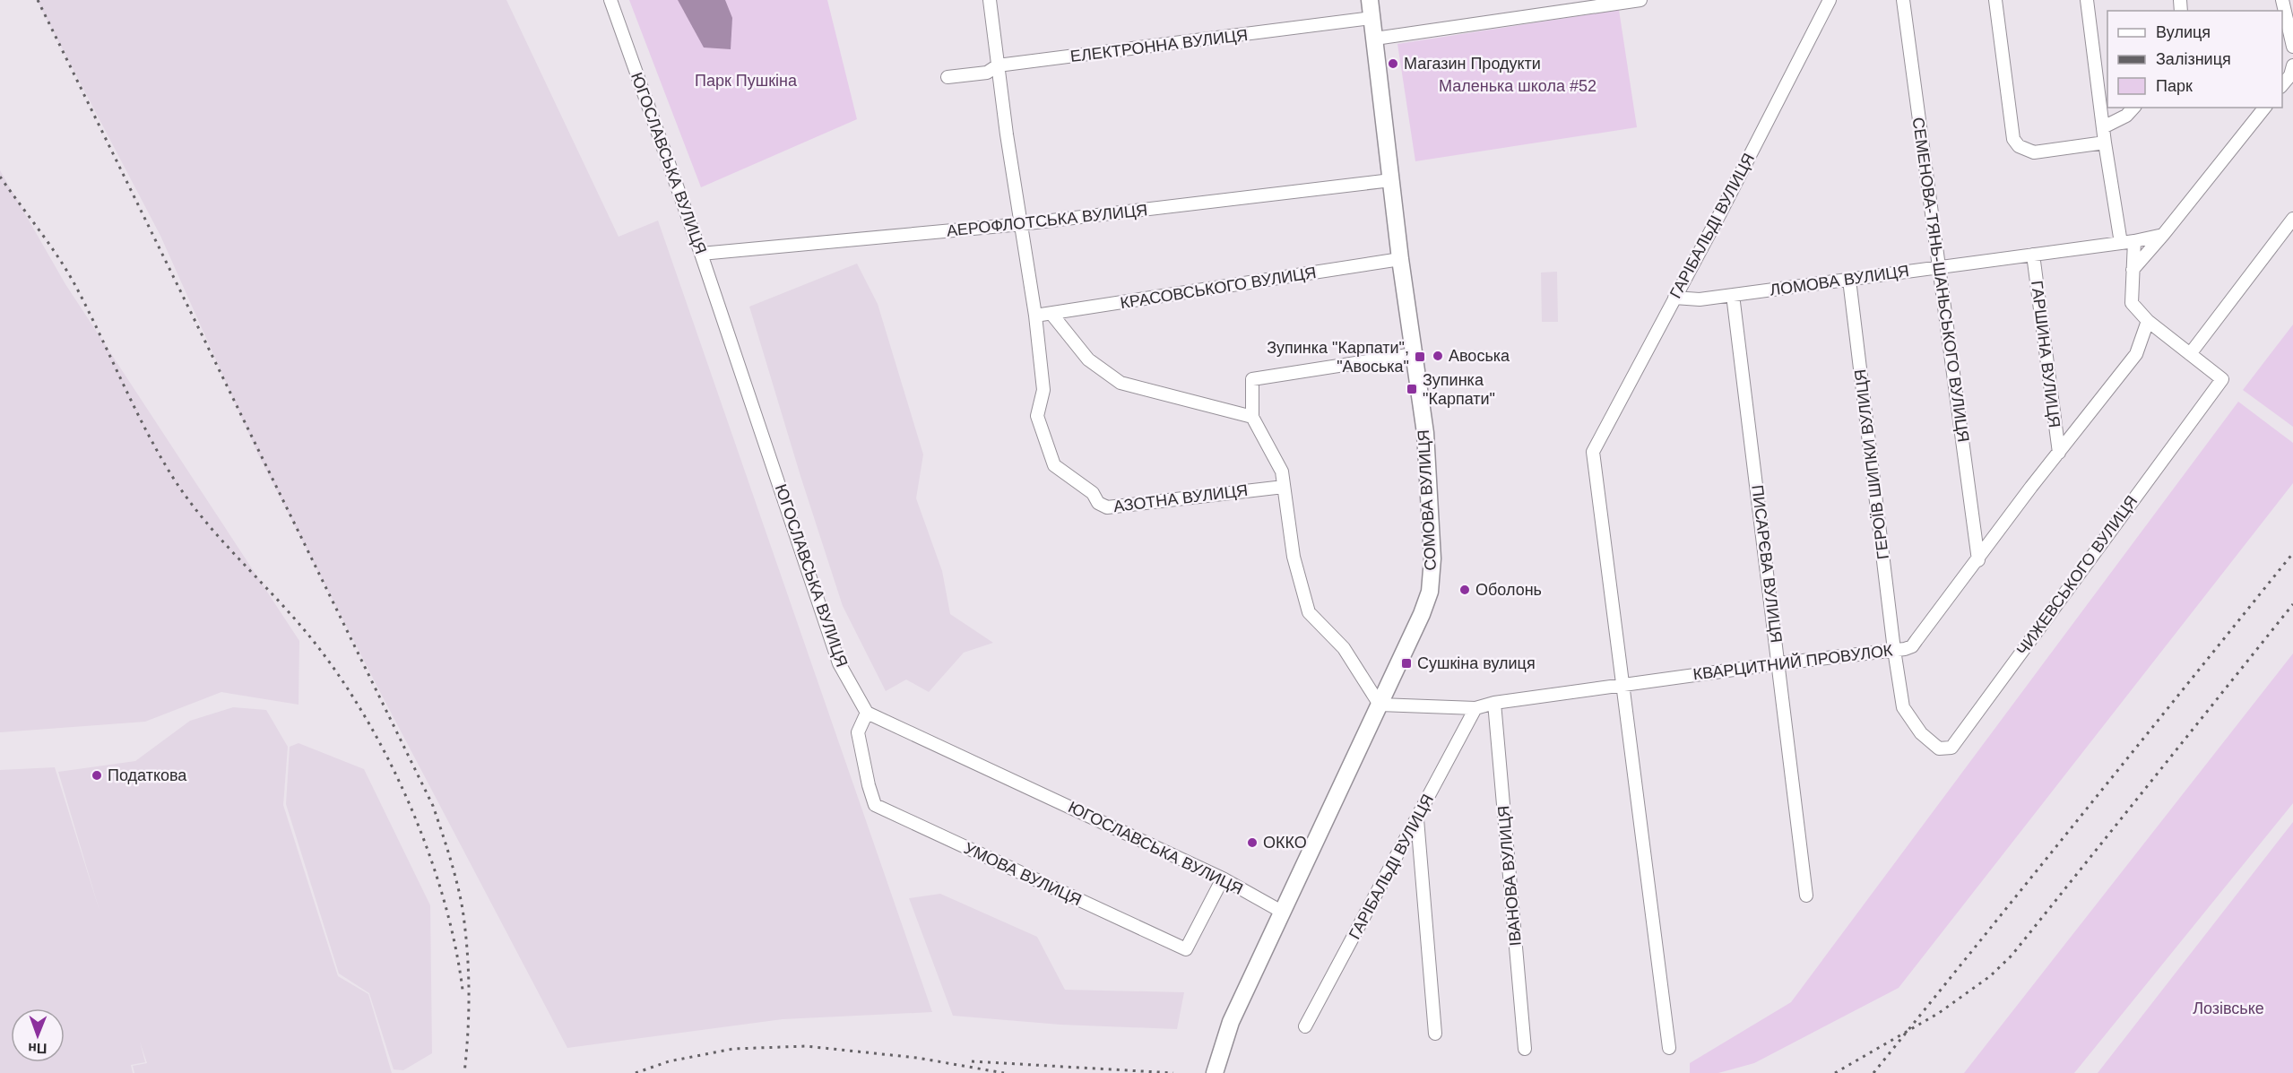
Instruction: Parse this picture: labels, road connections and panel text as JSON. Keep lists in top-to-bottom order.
{
  "streets": {
    "main road": ["СОМОВА ВУЛИЦЯ"],
    "street": [
      "ЕЛЕКТРОННА ВУЛИЦЯ",
      "ЮГОСЛАВСЬКА ВУЛИЦЯ",
      "АЕРОФЛОТСЬКА ВУЛИЦЯ",
      "ГАРІБАЛЬДІ ВУЛИЦЯ",
      "СЕМЕНОВА-ТЯНЬ-ШАНЬСЬКОГО ВУЛИЦЯ",
      "ЛОМОВА ВУЛИЦЯ",
      "КРАСОВСЬКОГО ВУЛИЦЯ",
      "ГАРШИНА ВУЛИЦЯ",
      "ГЕРОЇВ ШИПКИ ВУЛИЦЯ",
      "АЗОТНА ВУЛИЦЯ",
      "ПИСАРЄВА ВУЛИЦЯ",
      "ЧИЖЕВСЬКОГО ВУЛИЦЯ",
      "КВАРЦИТНИЙ ПРОВУЛОК",
      "УМОВА ВУЛИЦЯ",
      "ІВАНОВА ВУЛИЦЯ"
    ]
  },
  "crossings": [
    ["ЕЛЕКТРОННА ВУЛИЦЯ", "АЗОТНА ВУЛИЦЯ"],
    ["ЕЛЕКТРОННА ВУЛИЦЯ", "СОМОВА ВУЛИЦЯ"],
    ["ЮГОСЛАВСЬКА ВУЛИЦЯ", "АЕРОФЛОТСЬКА ВУЛИЦЯ"],
    ["ЮГОСЛАВСЬКА ВУЛИЦЯ", "СОМОВА ВУЛИЦЯ"],
    ["ЮГОСЛАВСЬКА ВУЛИЦЯ", "УМОВА ВУЛИЦЯ"],
    ["АЕРОФЛОТСЬКА ВУЛИЦЯ", "АЗОТНА ВУЛИЦЯ"],
    ["АЕРОФЛОТСЬКА ВУЛИЦЯ", "СОМОВА ВУЛИЦЯ"],
    ["ГАРІБАЛЬДІ ВУЛИЦЯ", "ЛОМОВА ВУЛИЦЯ"],
    ["ГАРІБАЛЬДІ ВУЛИЦЯ", "КВАРЦИТНИЙ ПРОВУЛОК"],
    ["СЕМЕНОВА-ТЯНЬ-ШАНЬСЬКОГО ВУЛИЦЯ", "ЛОМОВА ВУЛИЦЯ"],
    ["СЕМЕНОВА-ТЯНЬ-ШАНЬСЬКОГО ВУЛИЦЯ", "КВАРЦИТНИЙ ПРОВУЛОК"],
    ["ЛОМОВА ВУЛИЦЯ", "ГАРШИНА ВУЛИЦЯ"],
    ["ЛОМОВА ВУЛИЦЯ", "ГЕРОЇВ ШИПКИ ВУЛИЦЯ"],
    ["ЛОМОВА ВУЛИЦЯ", "ПИСАРЄВА ВУЛИЦЯ"],
    ["КРАСОВСЬКОГО ВУЛИЦЯ", "АЗОТНА ВУЛИЦЯ"],
    ["КРАСОВСЬКОГО ВУЛИЦЯ", "СОМОВА ВУЛИЦЯ"],
    ["ГАРШИНА ВУЛИЦЯ", "КВАРЦИТНИЙ ПРОВУЛОК"],
    ["ГЕРОЇВ ШИПКИ ВУЛИЦЯ", "ЧИЖЕВСЬКОГО ВУЛИЦЯ"],
    ["ГЕРОЇВ ШИПКИ ВУЛИЦЯ", "КВАРЦИТНИЙ ПРОВУЛОК"],
    ["СОМОВА ВУЛИЦЯ", "КВАРЦИТНИЙ ПРОВУЛОК"],
    ["ПИСАРЄВА ВУЛИЦЯ", "КВАРЦИТНИЙ ПРОВУЛОК"],
    ["ЧИЖЕВСЬКОГО ВУЛИЦЯ", "КВАРЦИТНИЙ ПРОВУЛОК"],
    ["КВАРЦИТНИЙ ПРОВУЛОК", "ІВАНОВА ВУЛИЦЯ"]
  ],
  "parks": ["Парк Пушкіна", "Маленька школа #52", "Лозівське"],
  "places": {
    "other": [
      "Магазин Продукти",
      "Авоська",
      "Оболонь",
      "Податкова",
      "ОККО"
    ],
    "transit": ["Зупинка \"Карпати\", \"Авоська\"", "Зупинка \"Карпати\"", "Сушкіна вулиця"]
  },
  "legend": ["Вулиця", "Залізниця", "Парк"],
  "north": "bottom"
}
